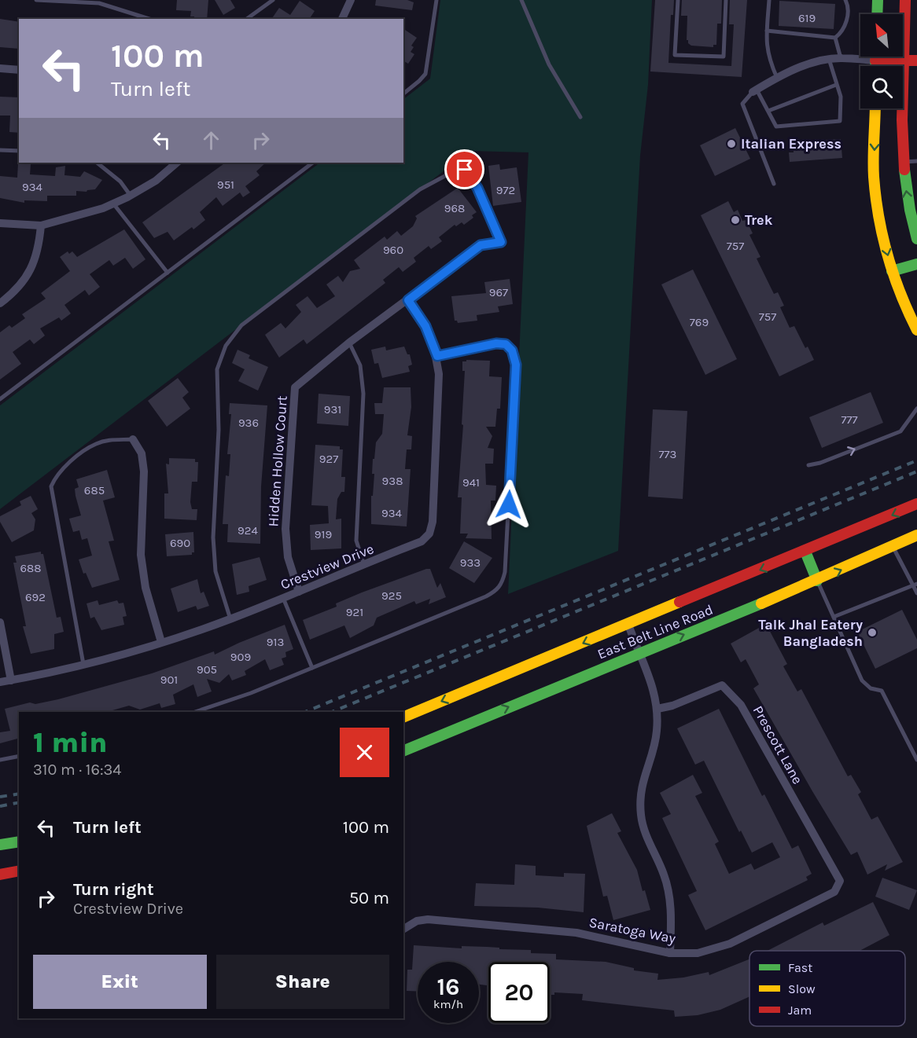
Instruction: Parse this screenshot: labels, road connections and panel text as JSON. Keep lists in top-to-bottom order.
{
  "streets": {
    "main road": ["East Belt Line Road"],
    "street": [
      "Hidden Hollow Court",
      "Crestview Drive",
      "Prescott Lane",
      "Saratoga Way"
    ]
  },
  "crossings": [
    ["Hidden Hollow Court", "Crestview Drive"],
    ["Prescott Lane", "Saratoga Way"]
  ],
  "places": ["Italian Express", "Trek", "Talk Jhal Eatery Bangladesh"],
  "house_numbers": [
    "619",
    "951",
    "934",
    "972",
    "968",
    "757",
    "960",
    "967",
    "757",
    "769",
    "931",
    "777",
    "936",
    "773",
    "927",
    "938",
    "941",
    "685",
    "934",
    "924",
    "919",
    "690",
    "933",
    "688",
    "925",
    "692",
    "921",
    "913",
    "909",
    "905",
    "901"
  ],
  "legend": ["Fast", "Slow", "Jam"],
  "north": "top left",
  "page": {
    "turn": ["100 m", "Turn left"],
    "heading": ["1 min", "310 m · 16:34"],
    "list": [
      {
        "name": "Turn left",
        "value": "100 m"
      },
      {
        "name": "Turn right",
        "note": "Crestview Drive",
        "value": "50 m"
      }
    ],
    "buttons": ["Exit", "Share"],
    "speed": "16 km/h",
    "limit": "20"
  }
}
